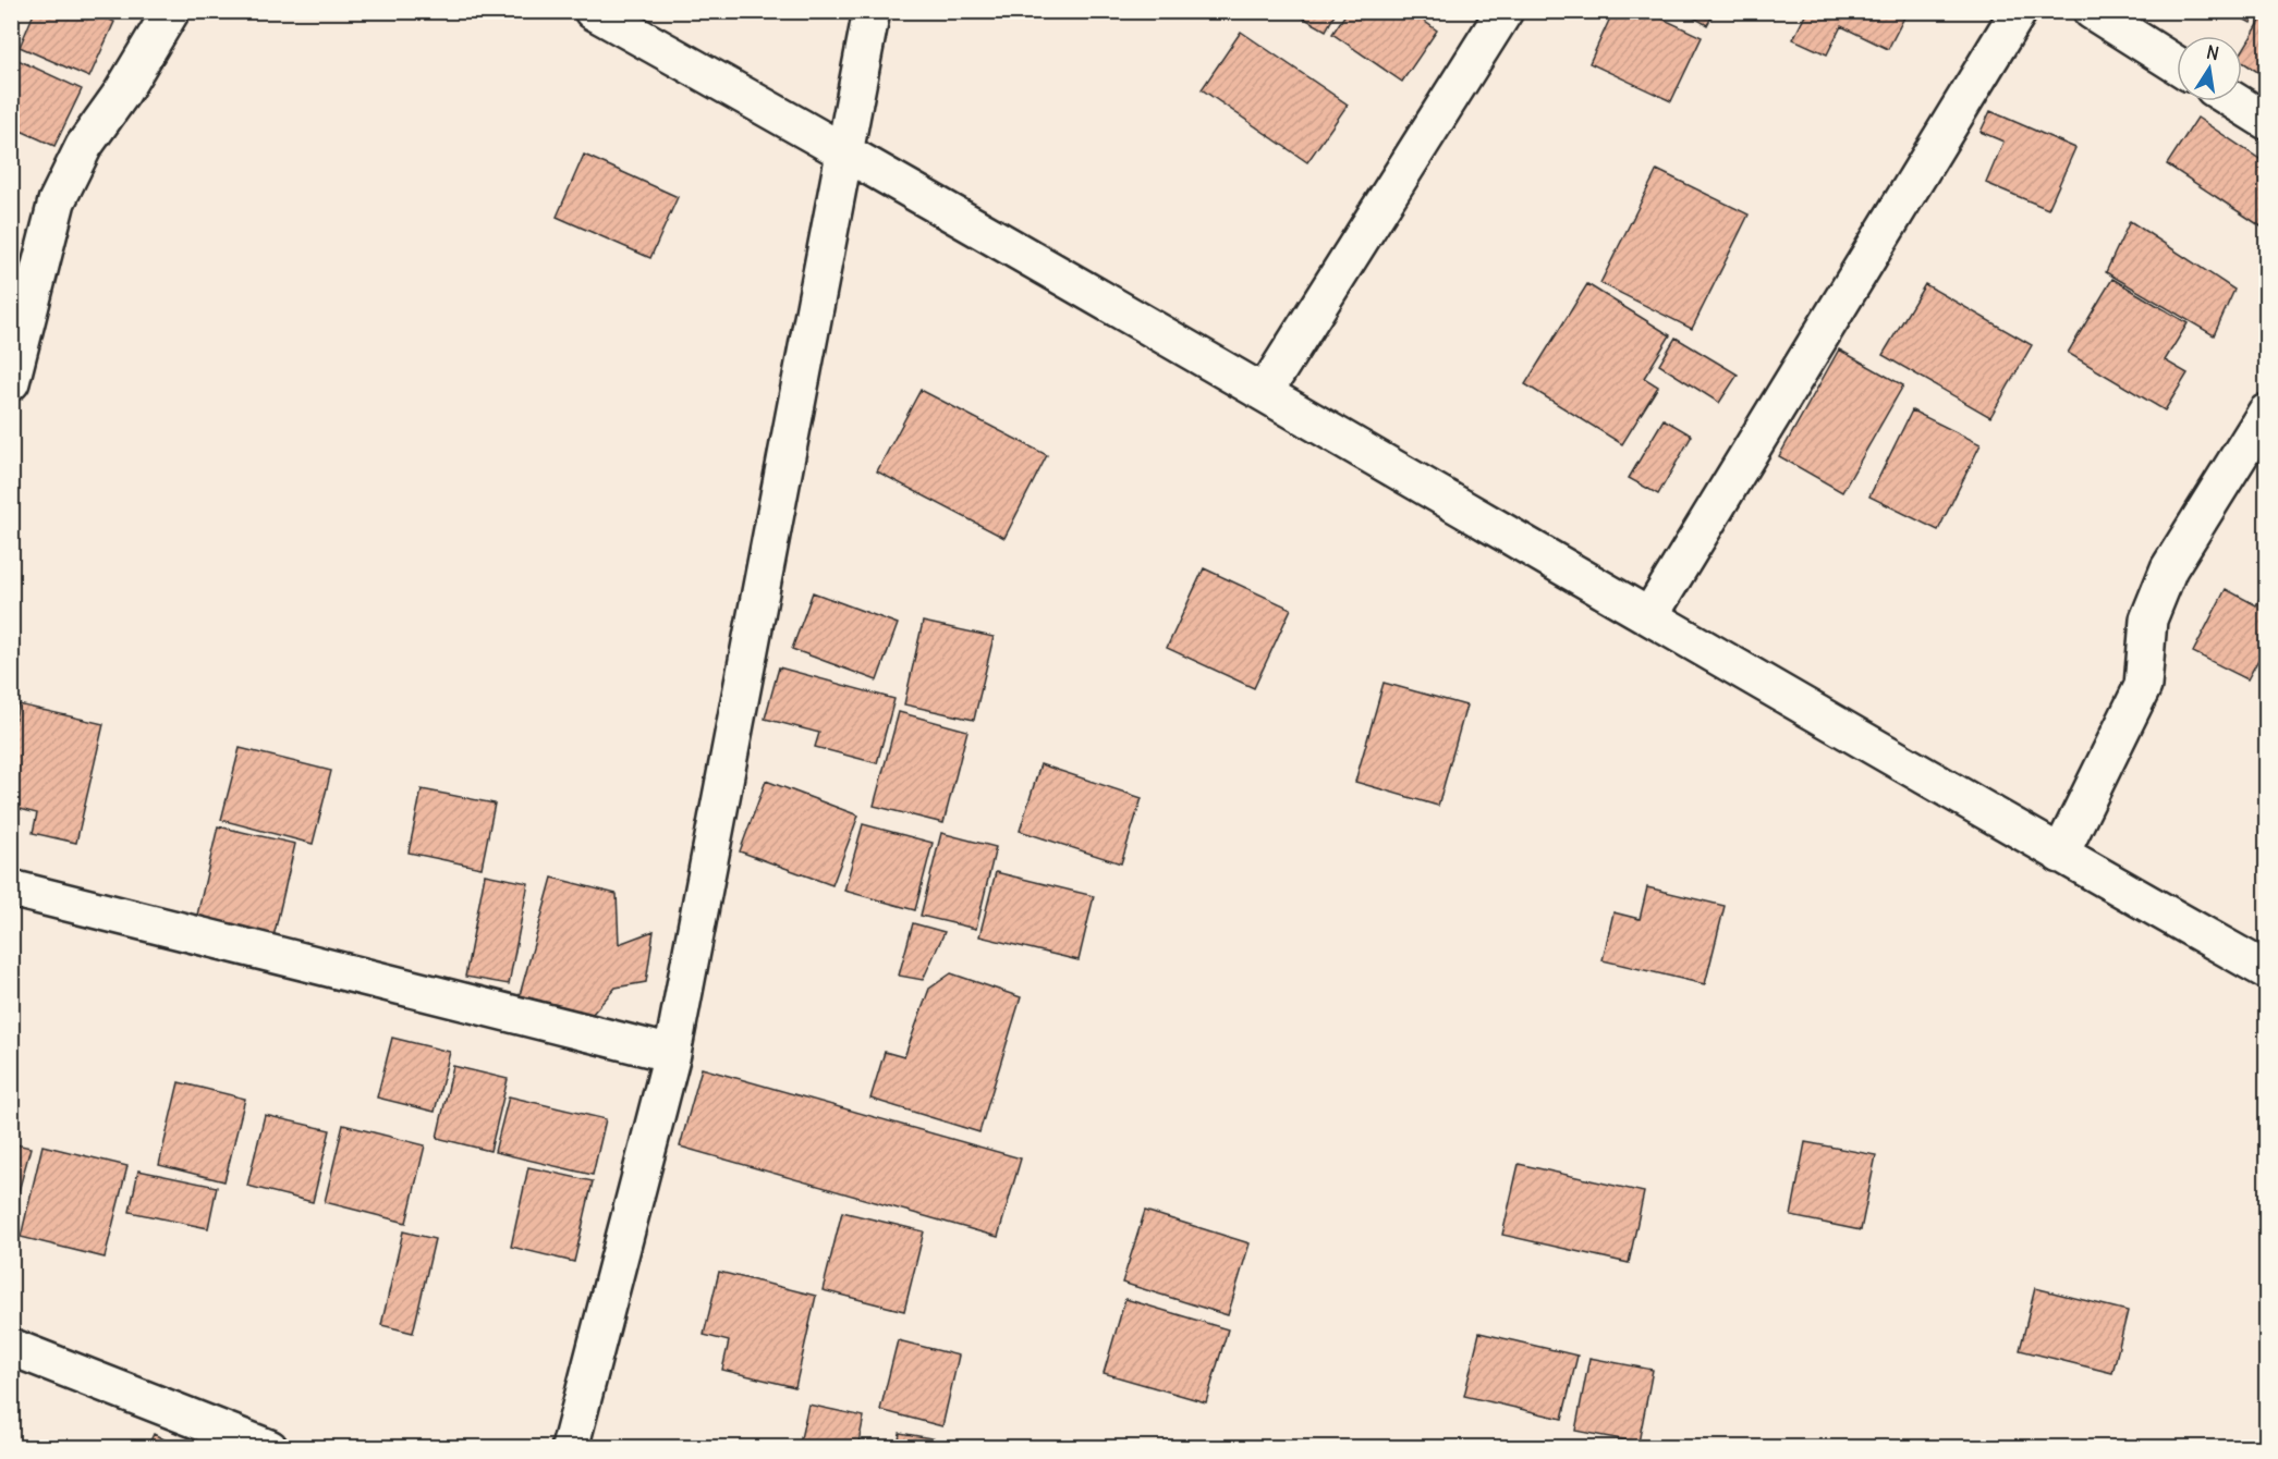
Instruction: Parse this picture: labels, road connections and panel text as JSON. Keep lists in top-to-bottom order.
{
  "north": "top"
}
